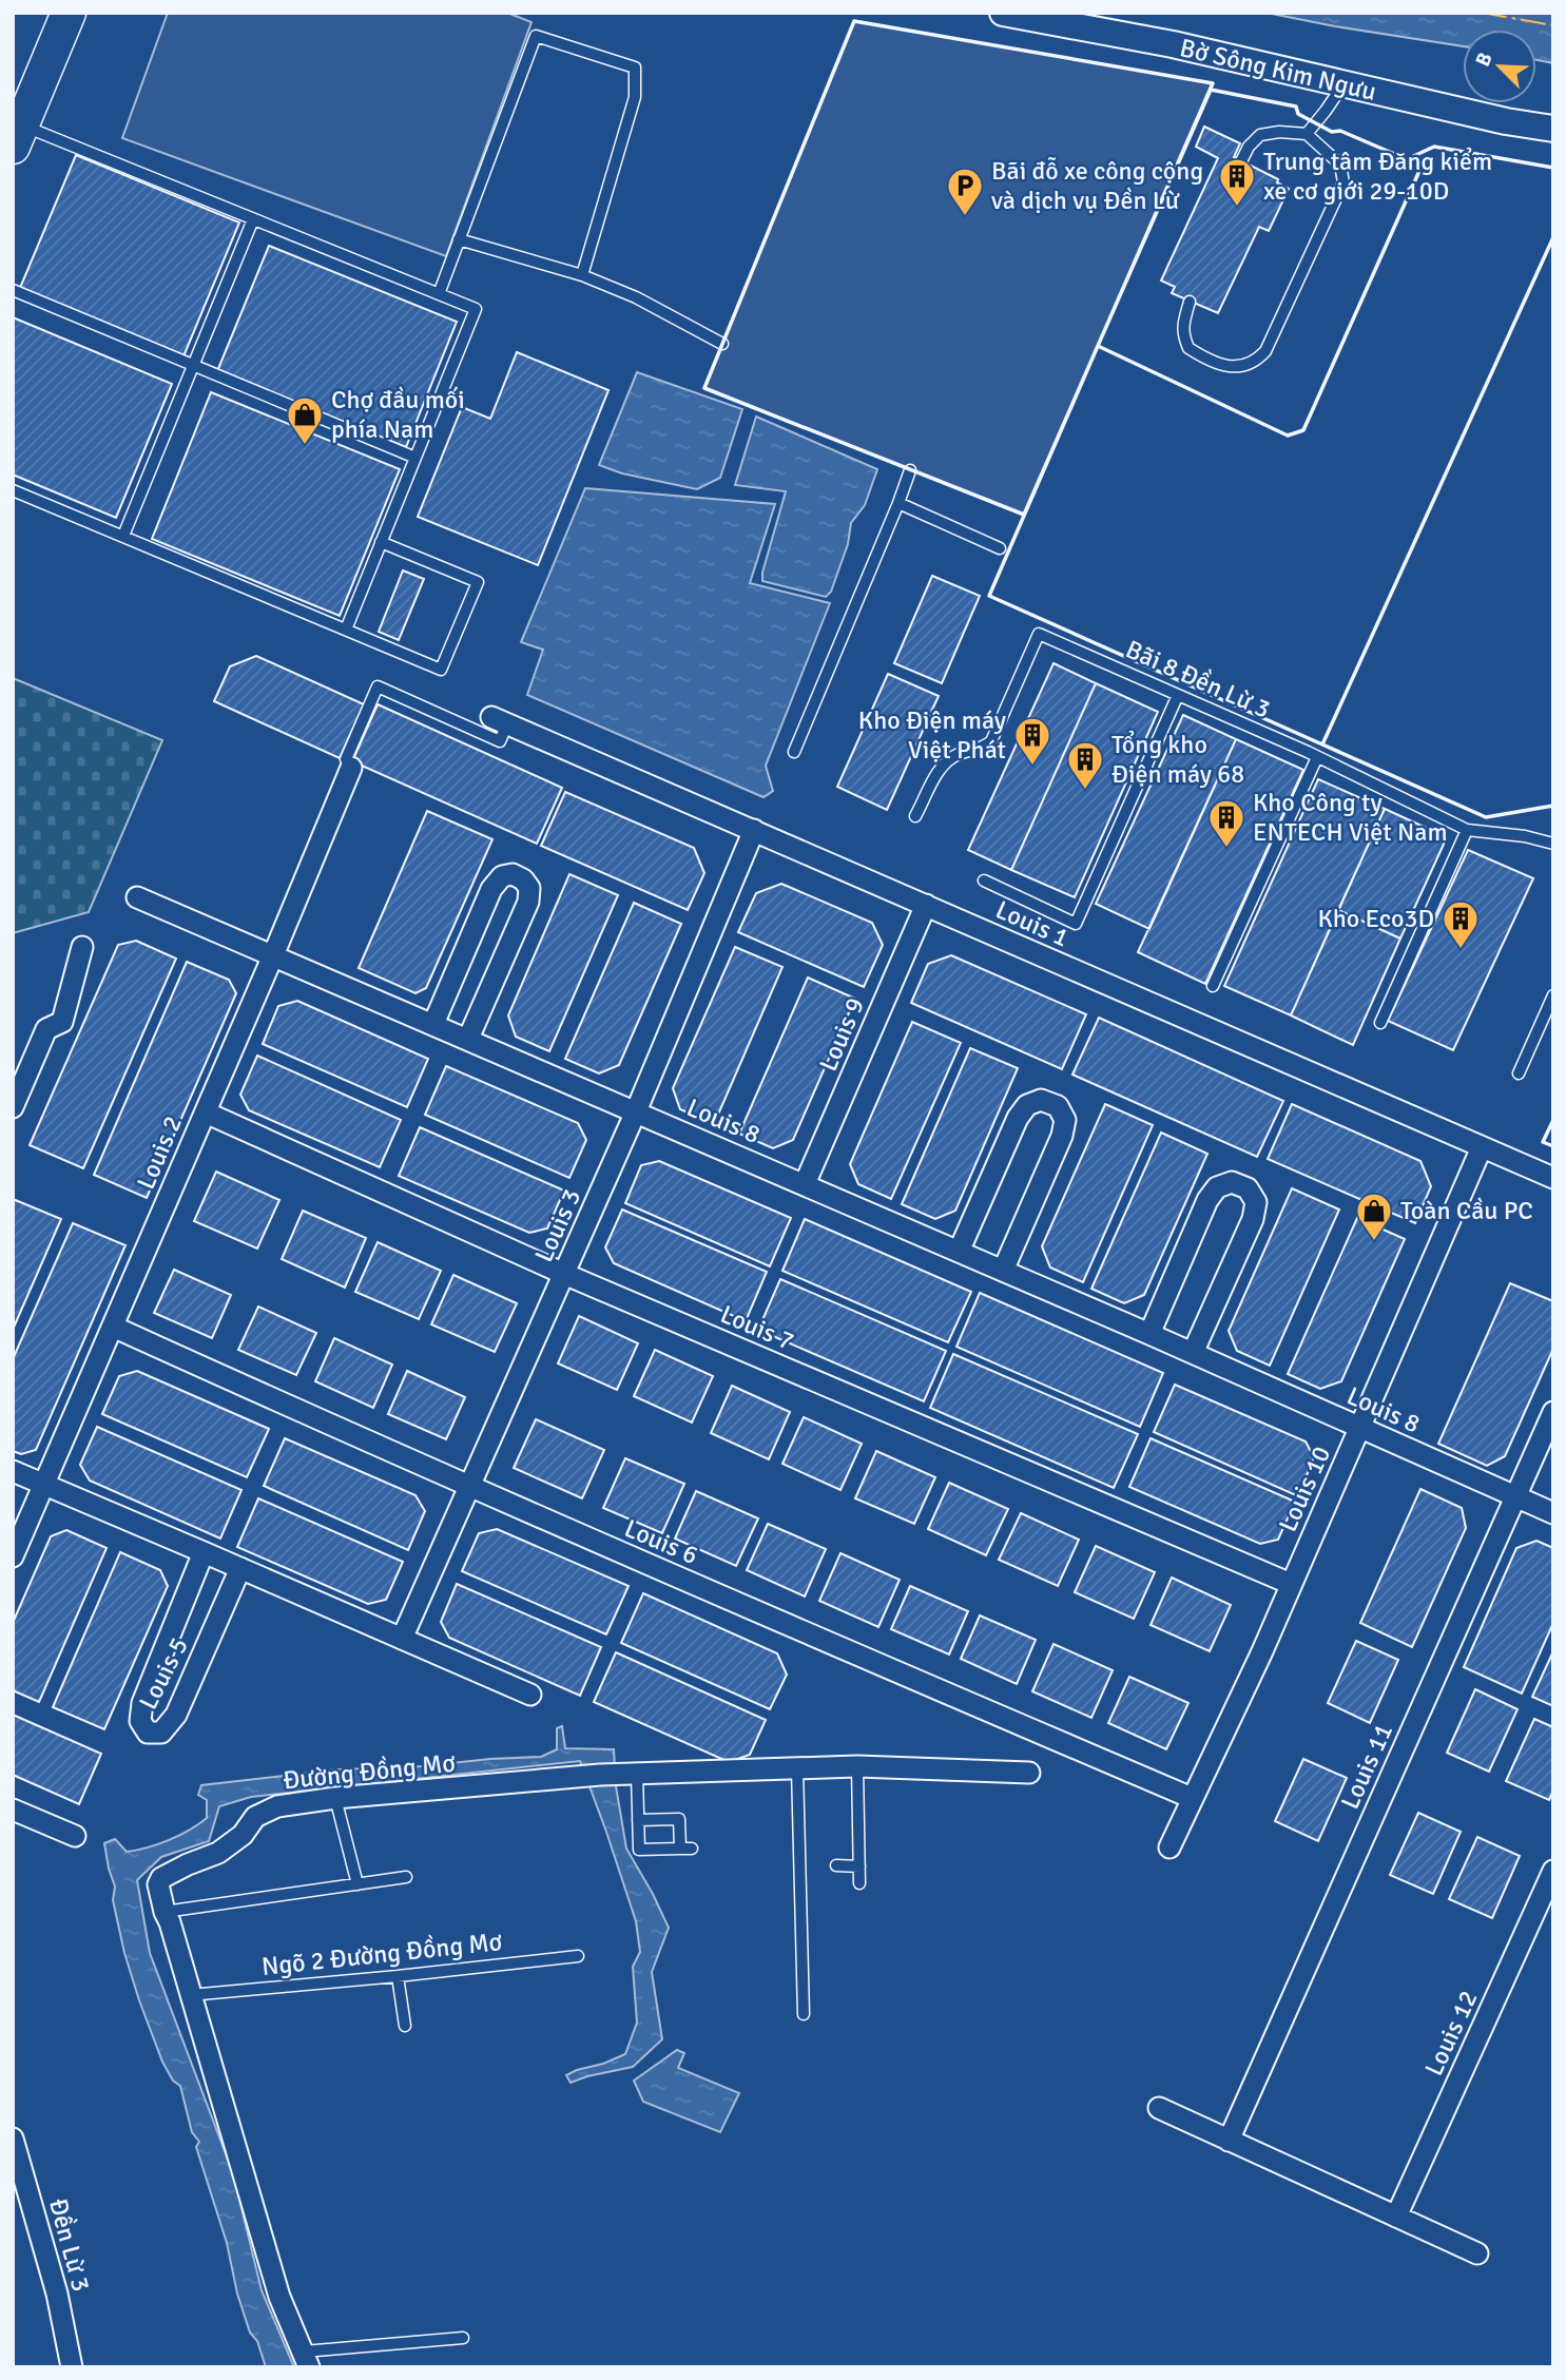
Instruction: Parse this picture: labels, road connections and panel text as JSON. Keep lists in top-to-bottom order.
{
  "streets": {
    "street": [
      "Bờ Sông Kim Ngưu",
      "Louis 1",
      "Louis 9",
      "Louis 8",
      "Louis 2",
      "Louis 3",
      "Louis 7",
      "Louis 10",
      "Louis 6",
      "Louis 5",
      "Louis 11",
      "Đường Đồng Mơ",
      "Louis 12",
      "Đền Lừ 3"
    ],
    "lane": ["Bãi 8 Đền Lừ 3", "Ngõ 2 Đường Đồng Mơ"]
  },
  "crossings": [
    ["Louis 1", "Louis 9"],
    ["Louis 1", "Louis 3"],
    ["Louis 1", "Louis 10"],
    ["Louis 9", "Louis 8"],
    ["Louis 8", "Louis 2"],
    ["Louis 8", "Louis 3"],
    ["Louis 8", "Louis 10"],
    ["Louis 8", "Louis 11"],
    ["Louis 2", "Louis 7"],
    ["Louis 2", "Louis 6"],
    ["Louis 3", "Louis 7"],
    ["Louis 3", "Louis 6"],
    ["Louis 7", "Louis 10"],
    ["Louis 10", "Louis 6"],
    ["Đường Đồng Mơ", "Ngõ 2 Đường Đồng Mơ"]
  ],
  "places": {
    "building": [
      "Trung tâm Đăng kiểm xe cơ giới 29-10D",
      "Kho Điện máy Việt Phát",
      "Tổng kho Điện máy 68",
      "Kho Công ty ENTECH Việt Nam",
      "Kho Eco3D"
    ],
    "parking": ["Bãi đỗ xe công cộng và dịch vụ Đền Lừ"],
    "shop": ["Chợ đầu mối phía Nam", "Toàn Cầu PC"]
  },
  "north": "top left"
}
